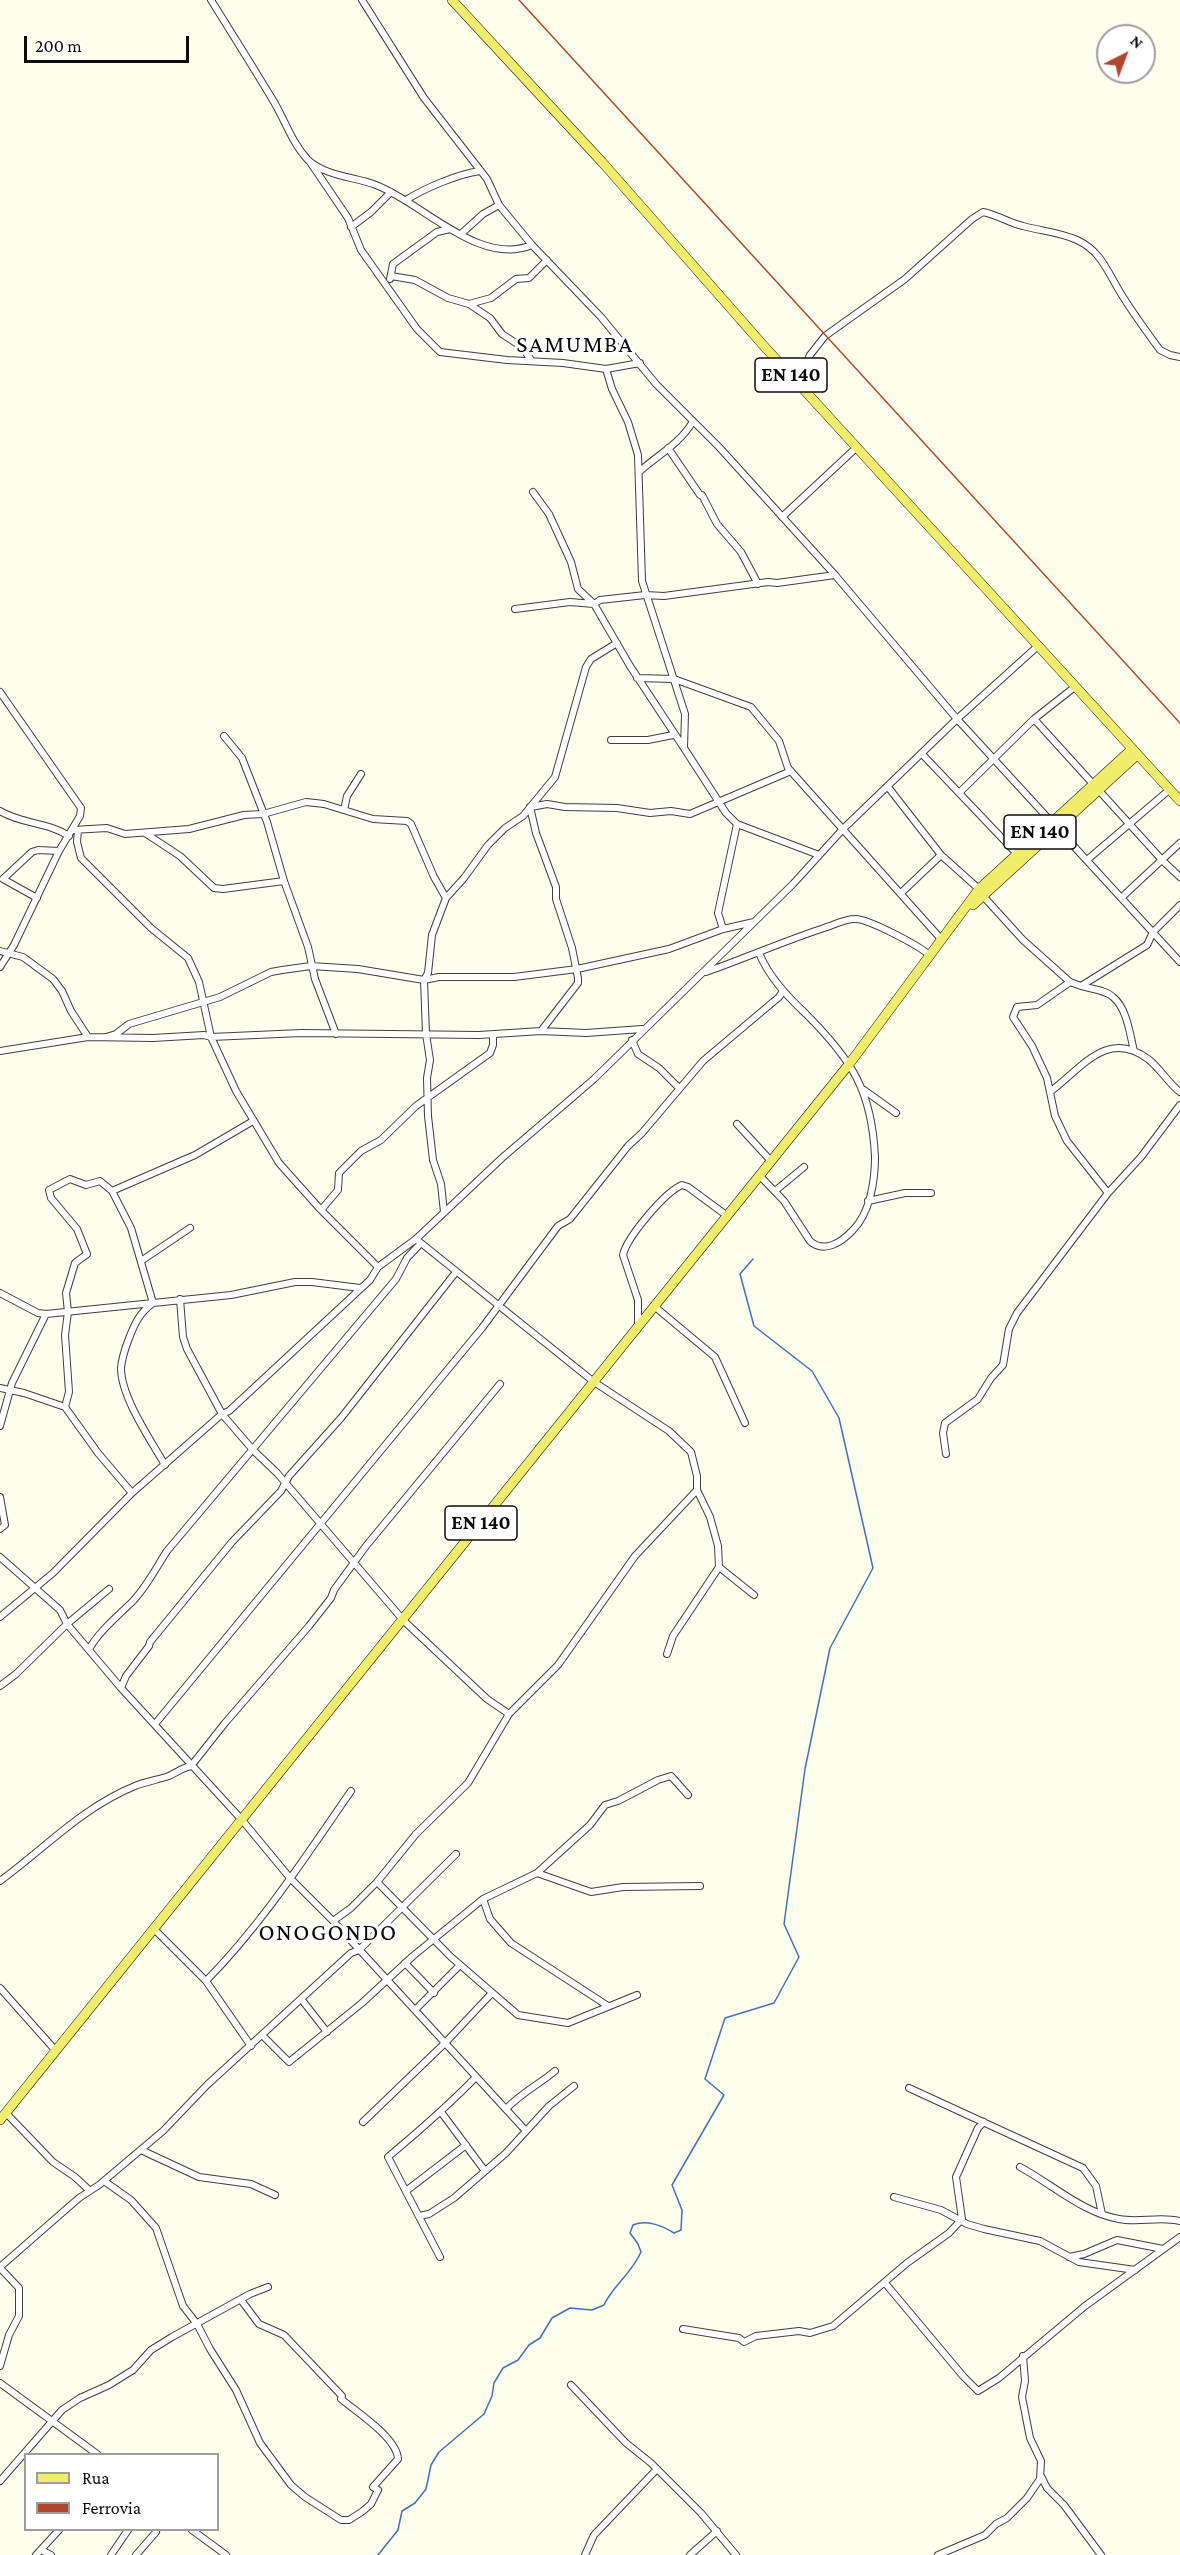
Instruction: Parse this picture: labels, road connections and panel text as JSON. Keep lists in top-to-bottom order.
{
  "streets": {
    "main road": ["EN 140"]
  },
  "districts": ["SAMUMBA", "ONOGONDO"],
  "legend": ["Rua", "Ferrovia"],
  "scale_bar": "200 m",
  "north": "top right"
}
